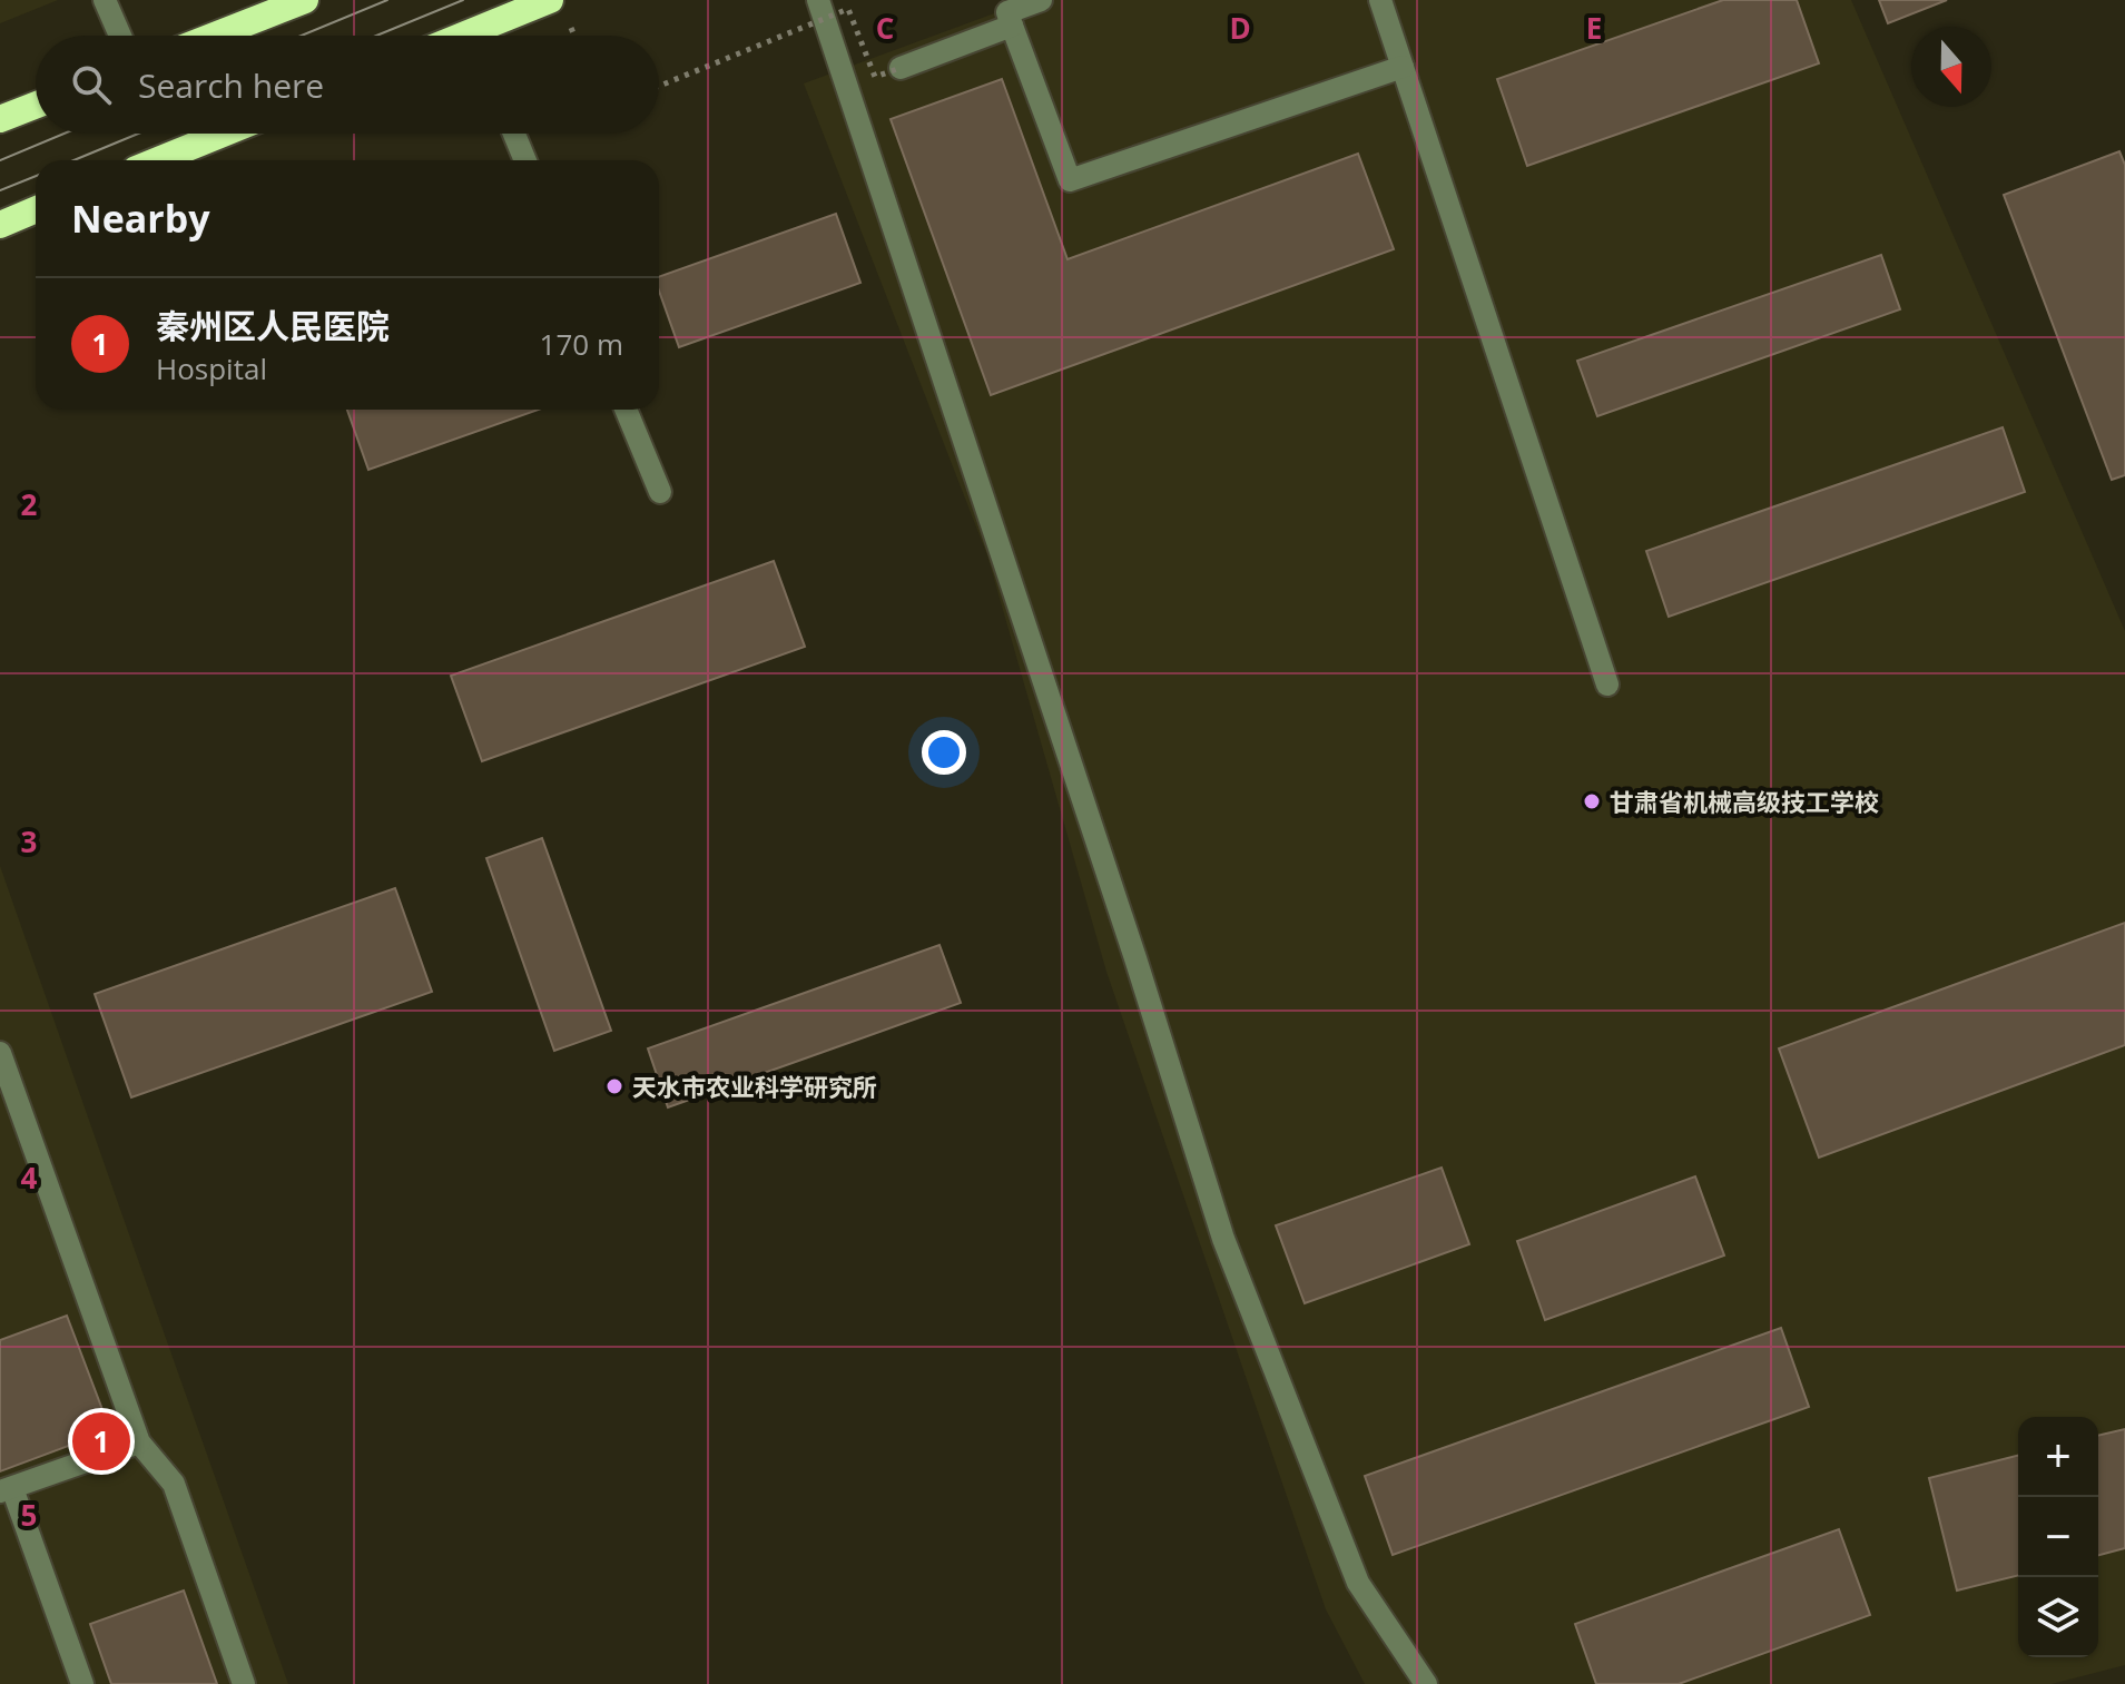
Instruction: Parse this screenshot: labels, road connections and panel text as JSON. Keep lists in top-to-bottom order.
{
  "places": ["甘肃省机械高级技工学校", "天水市农业科学研究所"],
  "north": "bottom",
  "page": {
    "search": "Search here",
    "heading": "Nearby",
    "list": [
      {
        "mark": "1",
        "name": "秦州区人民医院",
        "note": "Hospital",
        "value": "170 m"
      }
    ],
    "pins": "1",
    "map_buttons": ["+", "−"]
  },
  "grid": {
    "columns": ["C", "D", "E"],
    "rows": [
      "2",
      "3",
      "4",
      "5"
    ]
  }
}
